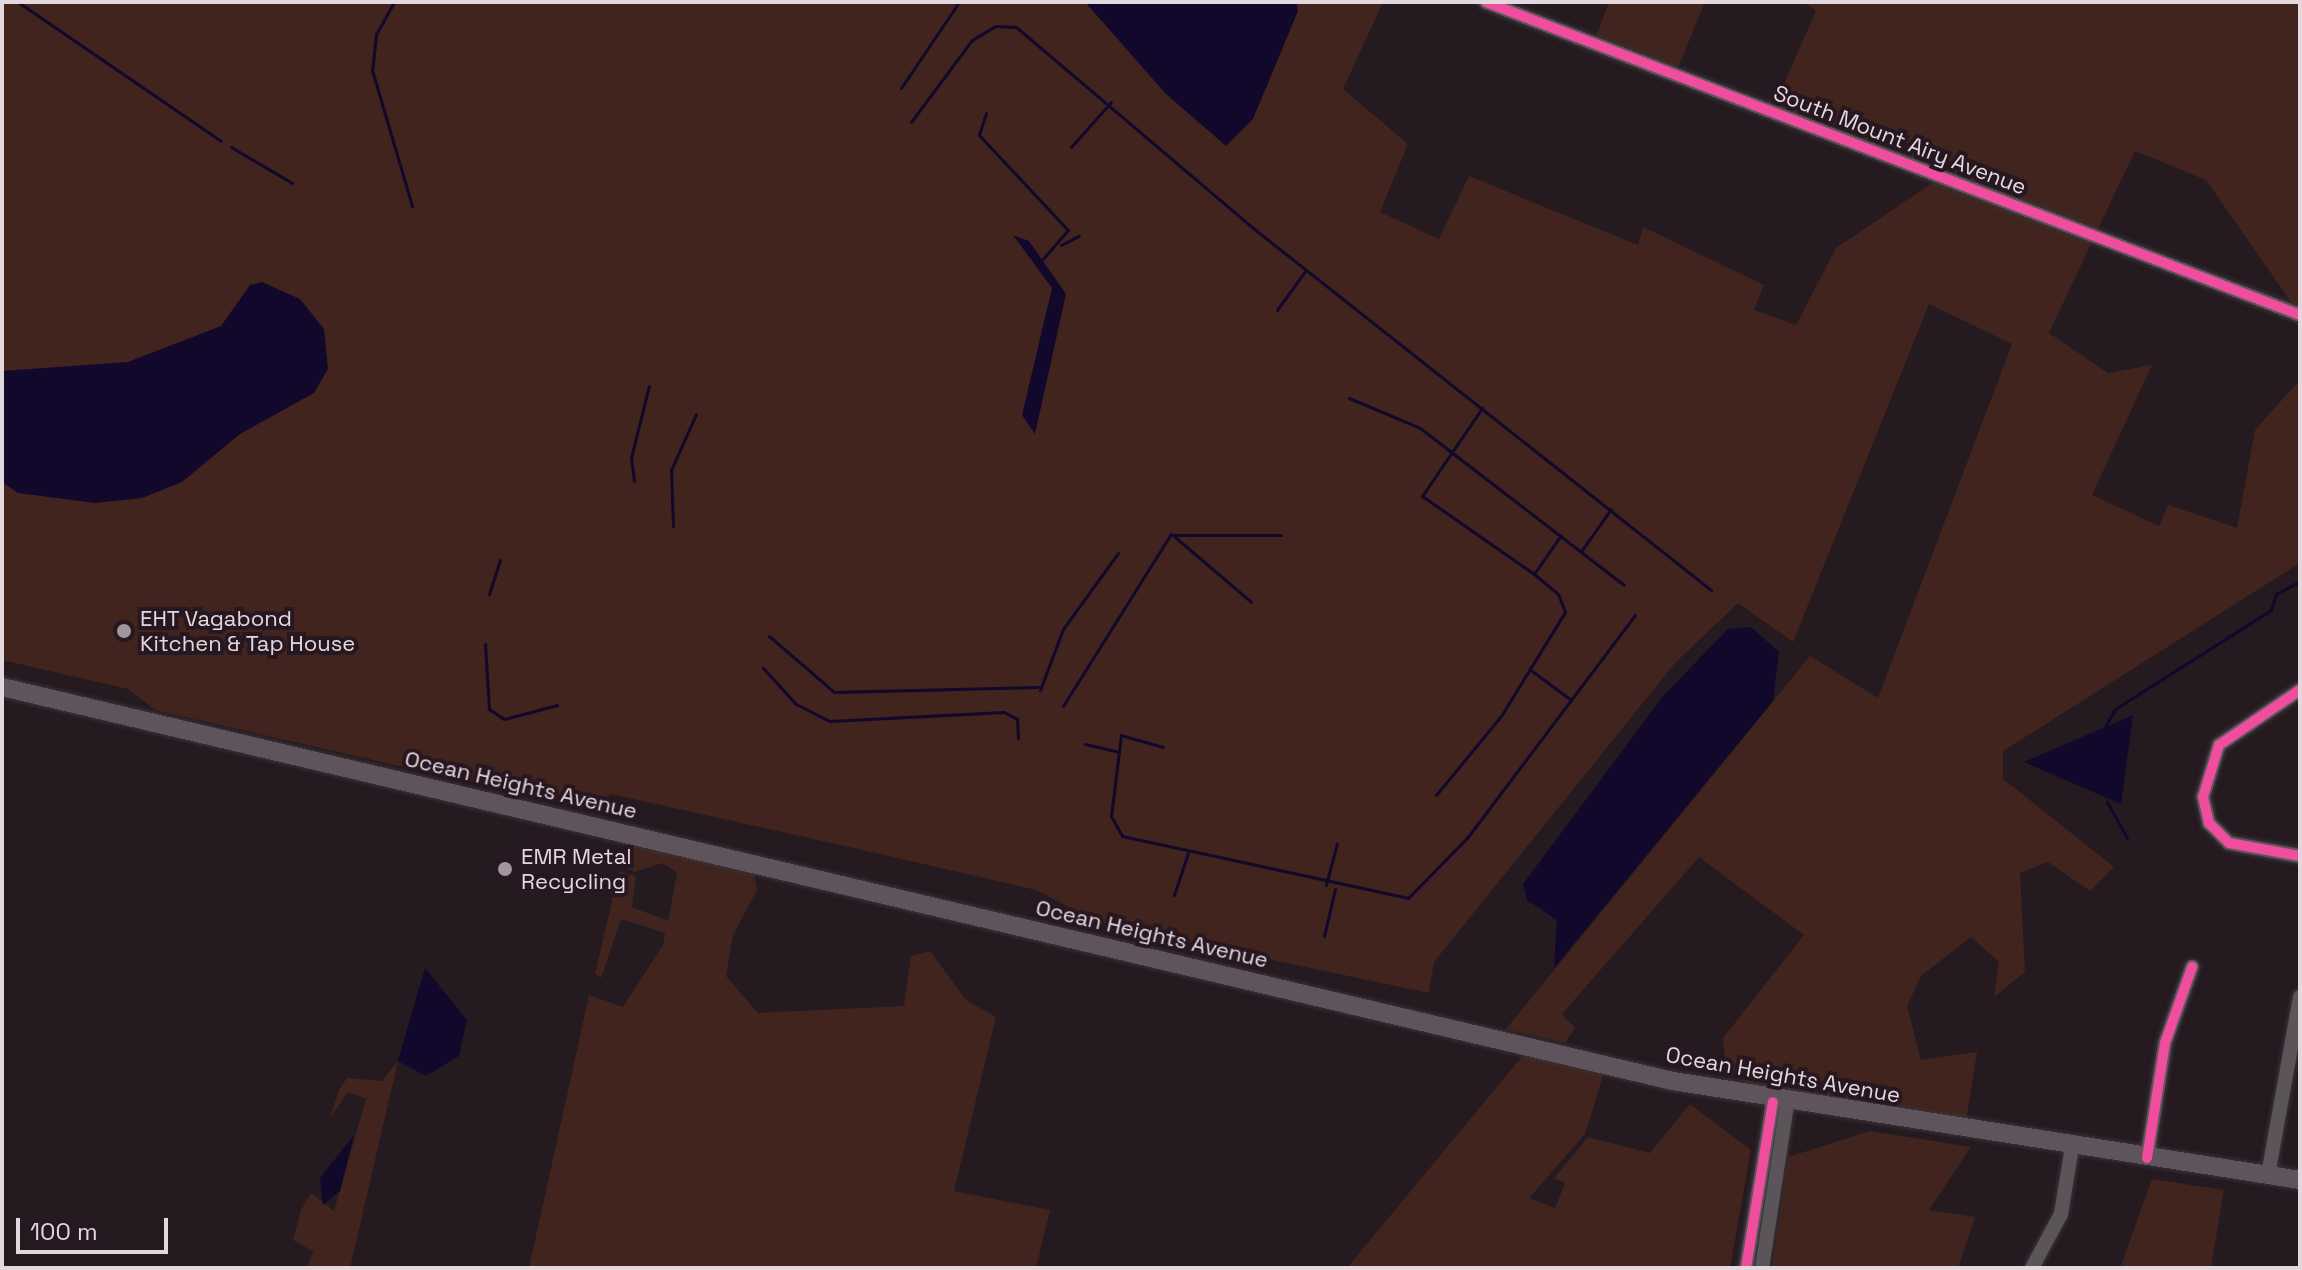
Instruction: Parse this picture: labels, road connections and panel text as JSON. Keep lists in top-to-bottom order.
{
  "streets": {
    "main road": ["Ocean Heights Avenue"],
    "street": ["South Mount Airy Avenue"]
  },
  "places": ["EHT Vagabond Kitchen & Tap House", "EMR Metal Recycling"],
  "scale_bar": "100 m"
}
